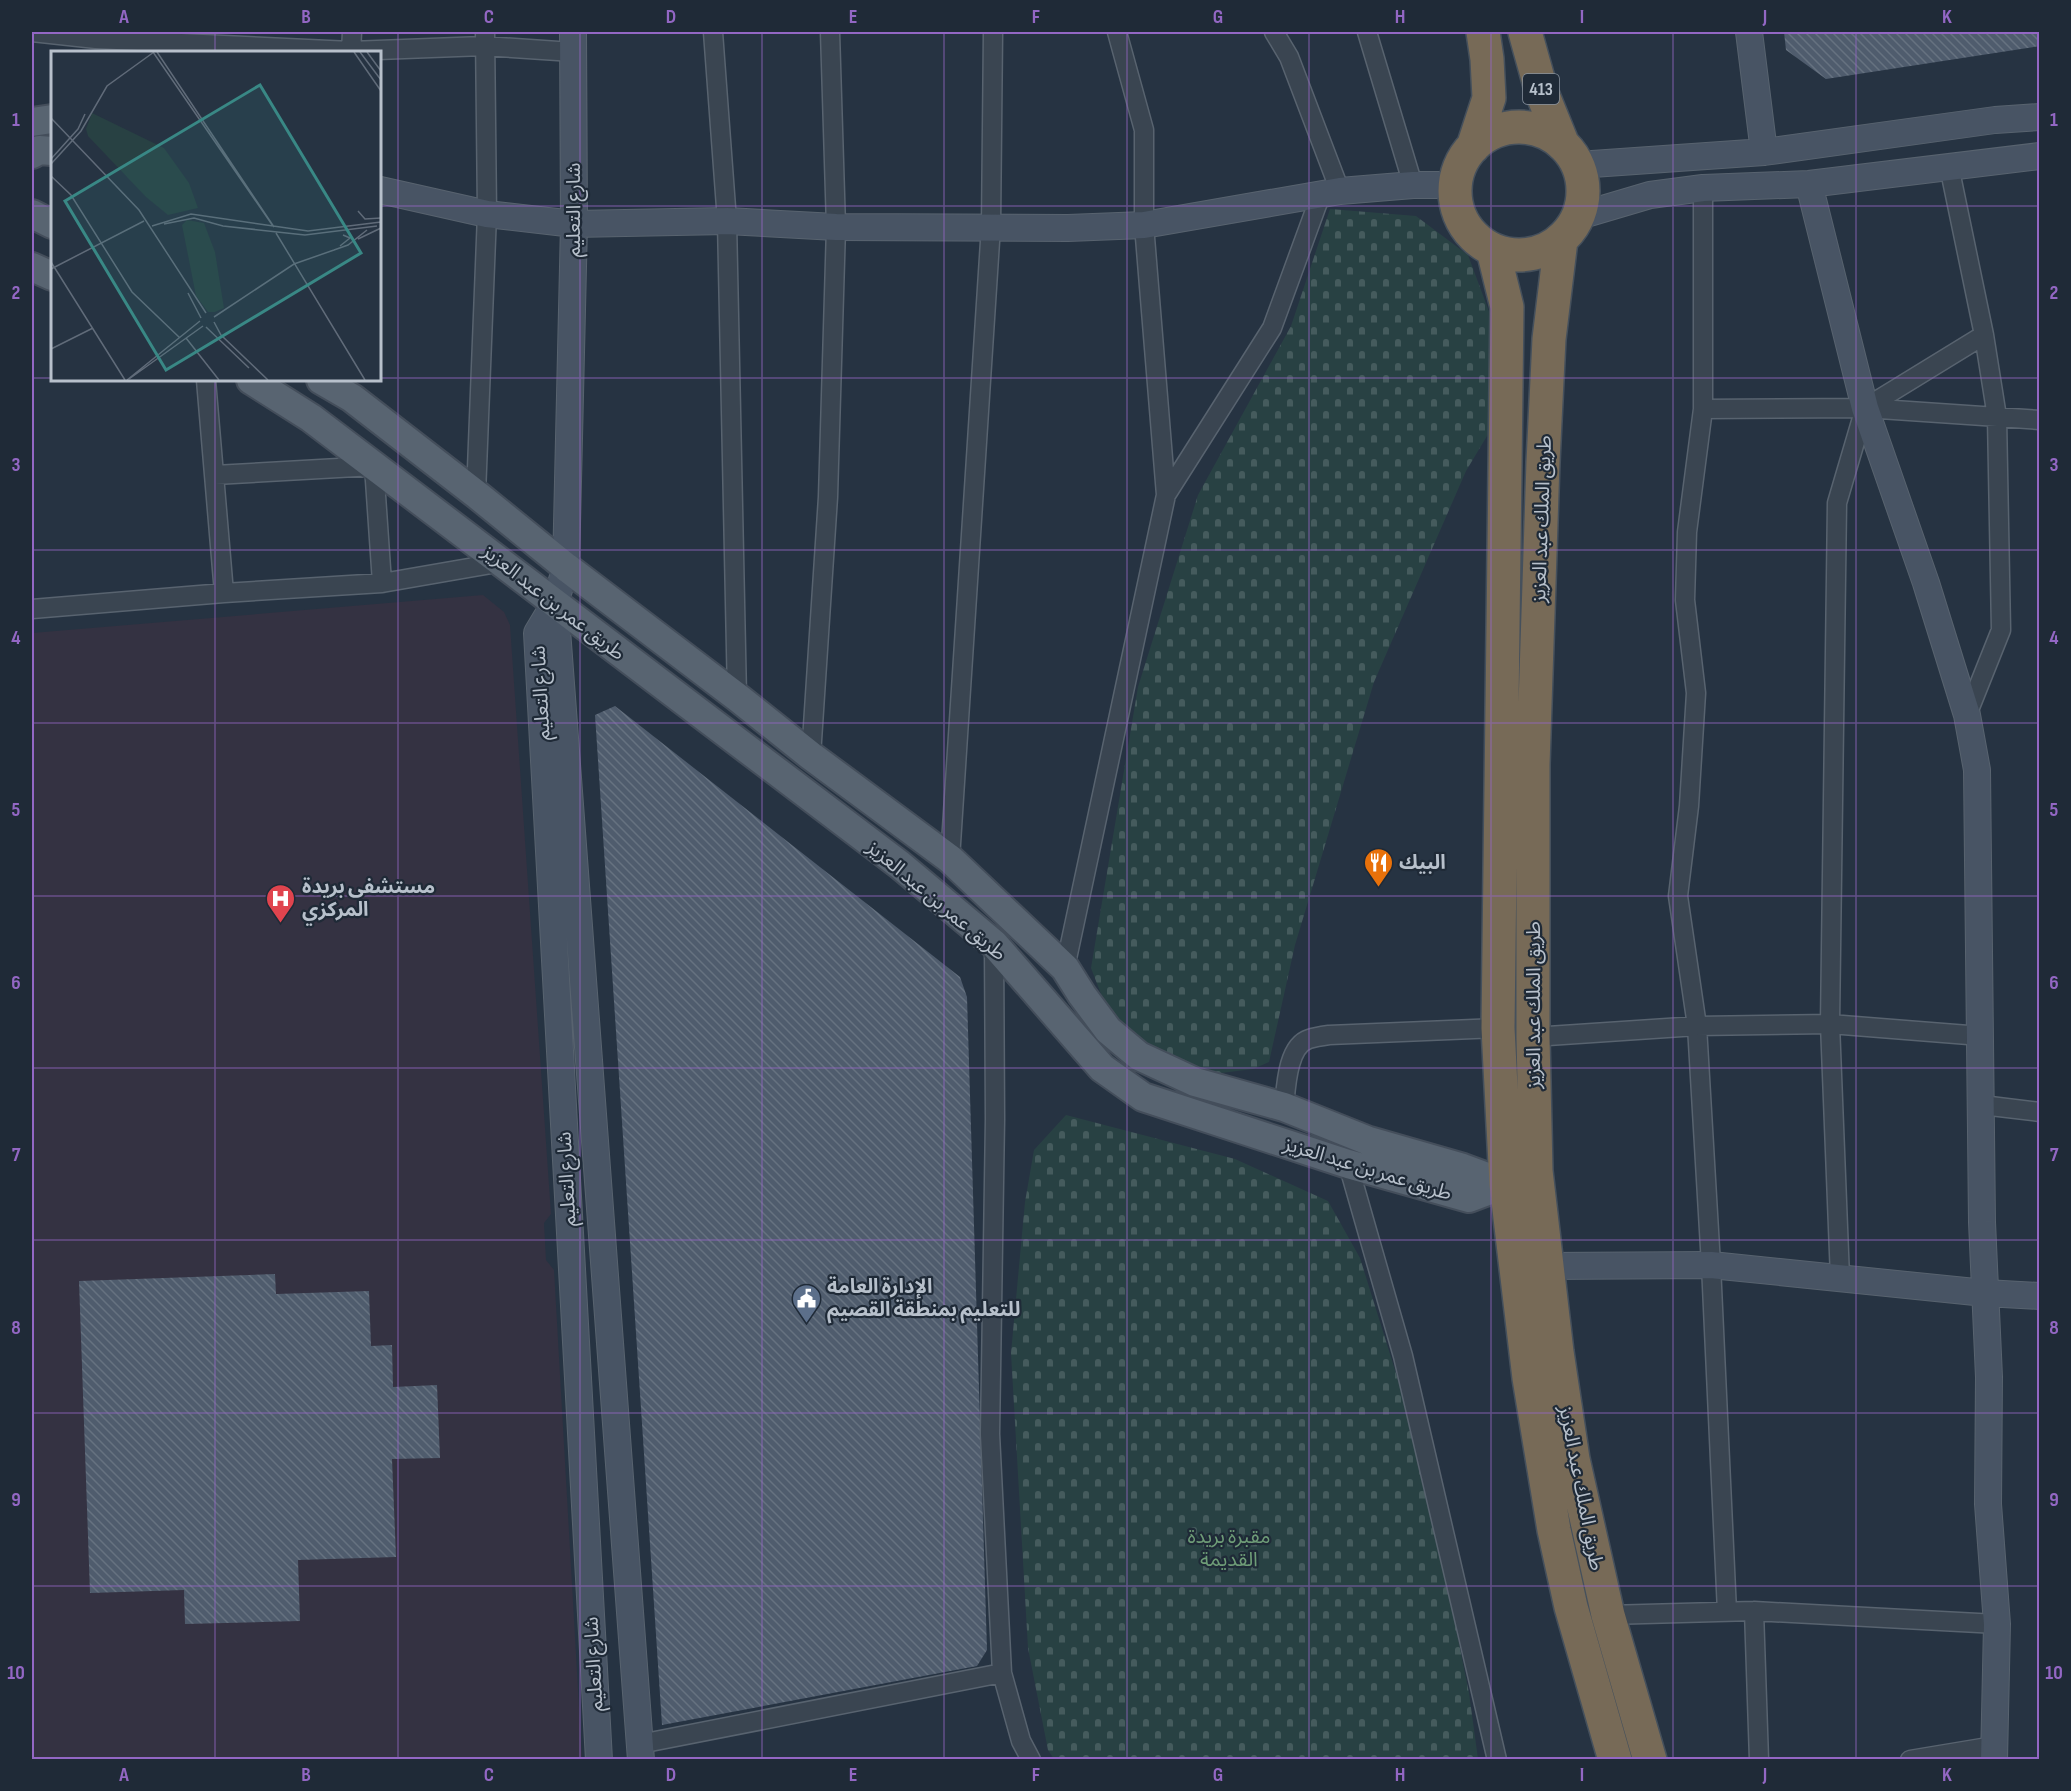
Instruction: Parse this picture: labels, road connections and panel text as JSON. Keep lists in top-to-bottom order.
{
  "streets": {
    "highway": ["413", "طريق الملك عبد العزيز"],
    "main road": ["طريق عمر بن عبد العزيز"],
    "street": ["شارع التعليم"]
  },
  "crossings": [
    ["413", "طريق الملك عبد العزيز"],
    ["شارع التعليم", "طريق عمر بن عبد العزيز"],
    ["طريق الملك عبد العزيز", "طريق عمر بن عبد العزيز"]
  ],
  "parks": ["مقبرة بريدة القديمة"],
  "places": {
    "restaurant": ["البيك"],
    "hospital": ["مستشفى بريدة المركزي"],
    "public building": ["الإدارة العامة للتعليم بمنطقة القصيم"]
  },
  "grid": {
    "columns": [
      "A",
      "B",
      "C",
      "D",
      "E",
      "F",
      "G",
      "H",
      "I",
      "J",
      "K"
    ],
    "rows": [
      "1",
      "2",
      "3",
      "4",
      "5",
      "6",
      "7",
      "8",
      "9",
      "10"
    ]
  }
}
